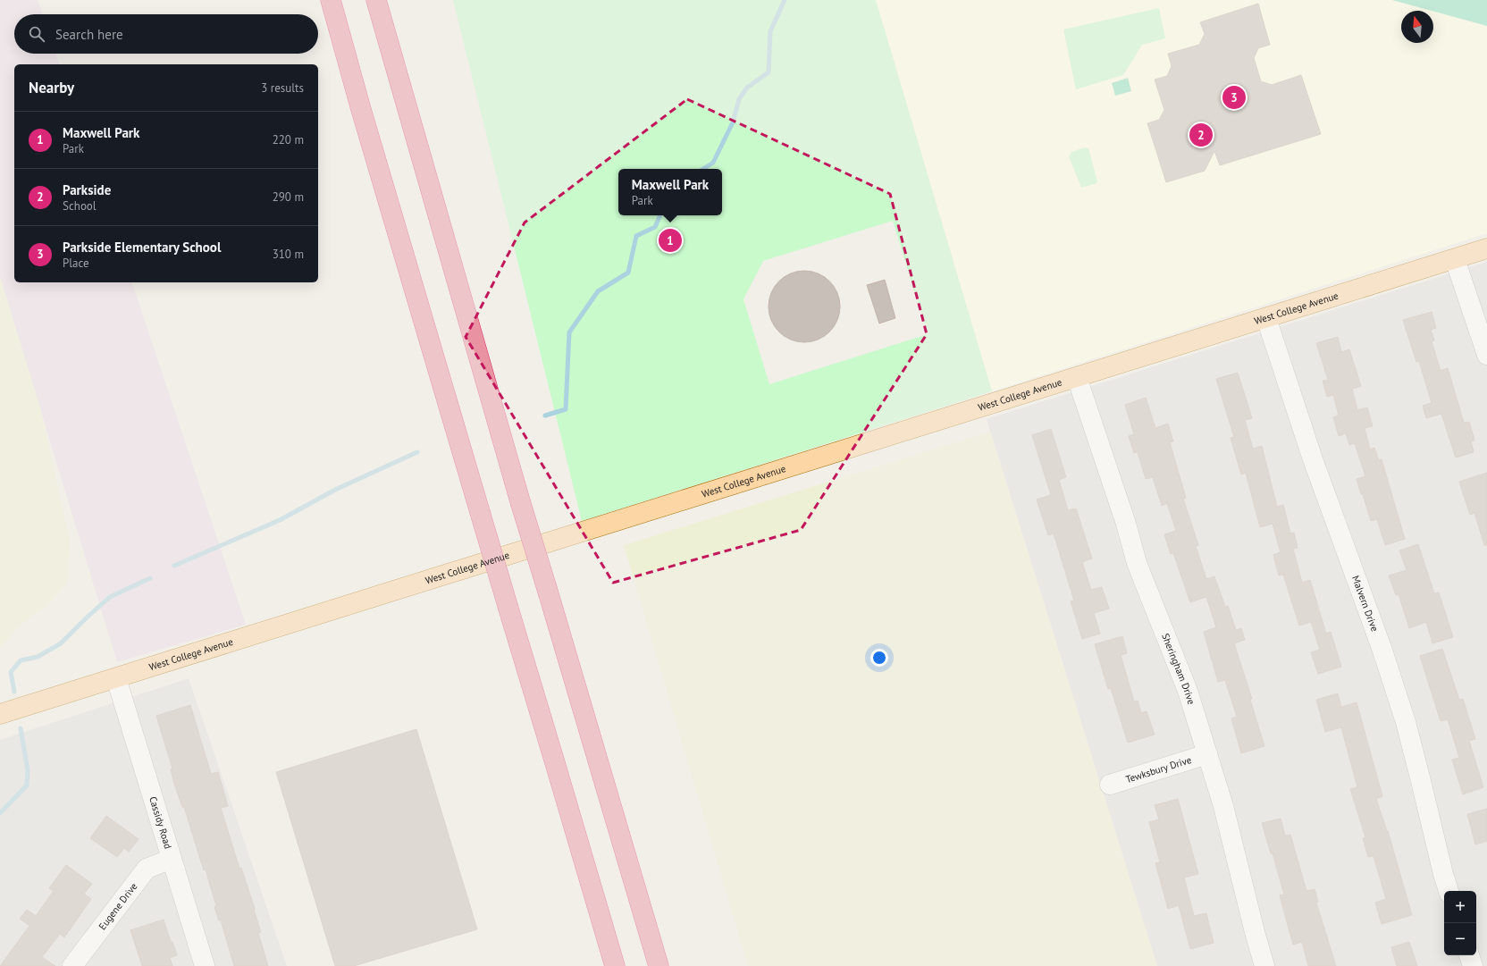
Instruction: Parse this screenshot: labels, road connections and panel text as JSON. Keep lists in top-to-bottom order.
{
  "streets": {
    "main road": ["West College Avenue"],
    "street": [
      "Malvern Drive",
      "Sheringham Drive",
      "Tewksbury Drive",
      "Cassidy Road",
      "Eugene Drive"
    ]
  },
  "crossings": [
    ["West College Avenue", "Malvern Drive"],
    ["West College Avenue", "Sheringham Drive"],
    ["West College Avenue", "Cassidy Road"],
    ["Sheringham Drive", "Tewksbury Drive"],
    ["Cassidy Road", "Eugene Drive"]
  ],
  "north": "top",
  "page": {
    "search": "Search here",
    "heading": ["Nearby", "3 results"],
    "pins": ["3", "2", "1"],
    "list": [
      {
        "mark": "1",
        "name": "Maxwell Park",
        "note": "Park",
        "value": "220 m"
      },
      {
        "mark": "2",
        "name": "Parkside",
        "note": "School",
        "value": "290 m"
      },
      {
        "mark": "3",
        "name": "Parkside Elementary School",
        "note": "Place",
        "value": "310 m"
      }
    ],
    "popup": ["Maxwell Park", "Park"],
    "map_buttons": ["+", "−"]
  }
}
